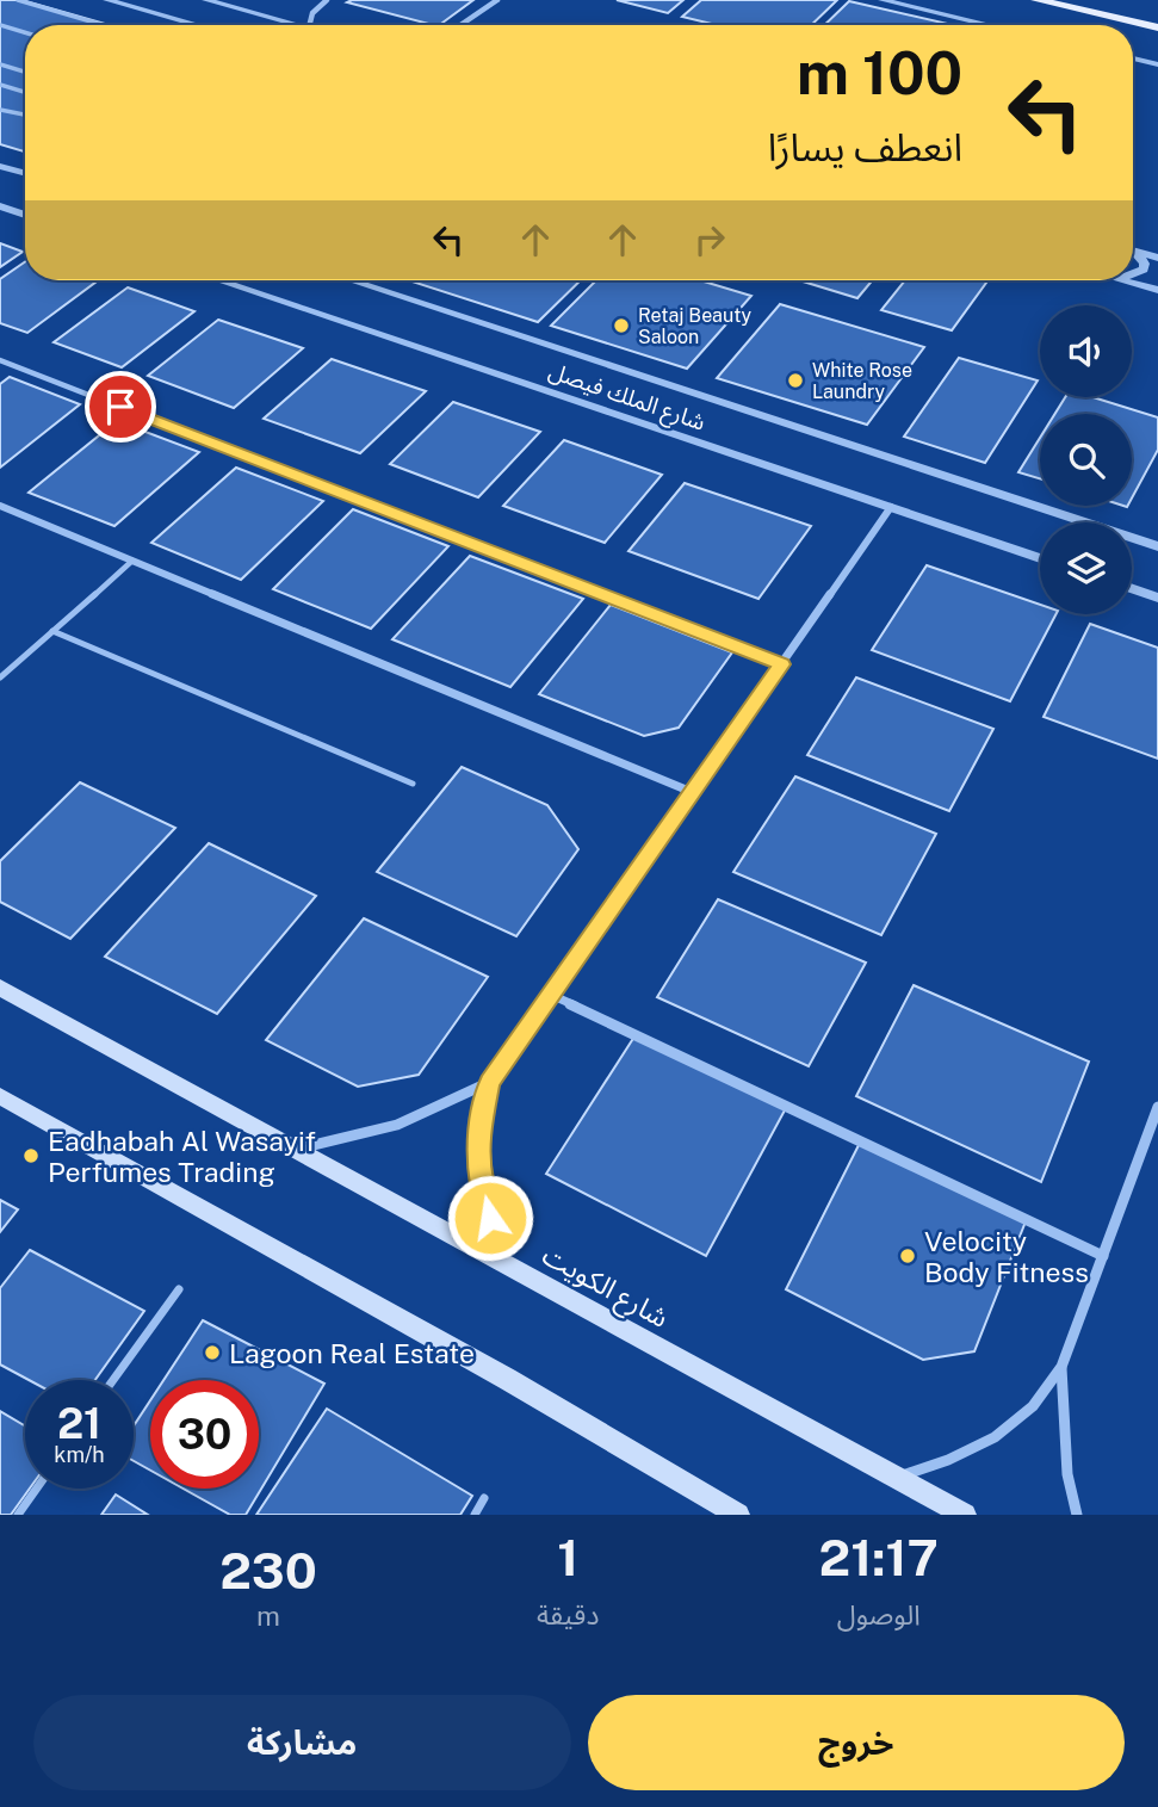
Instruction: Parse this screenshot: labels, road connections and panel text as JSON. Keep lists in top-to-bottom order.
{
  "streets": {
    "main road": ["شارع الكويت"],
    "street": ["شارع الملك فيصل"]
  },
  "places": [
    "Retaj Beauty Saloon",
    "White Rose Laundry",
    "Eadhabah Al Wasayif Perfumes Trading",
    "Velocity Body Fitness",
    "Lagoon Real Estate"
  ],
  "page": {
    "turn": ["100 m", "انعطف يسارًا"],
    "speed": "21 km/h",
    "limit": "30",
    "eta": [
      "21:17",
      "الوصول",
      "1",
      "دقيقة",
      "230",
      "m"
    ],
    "buttons": ["خروج", "مشاركة"]
  }
}
